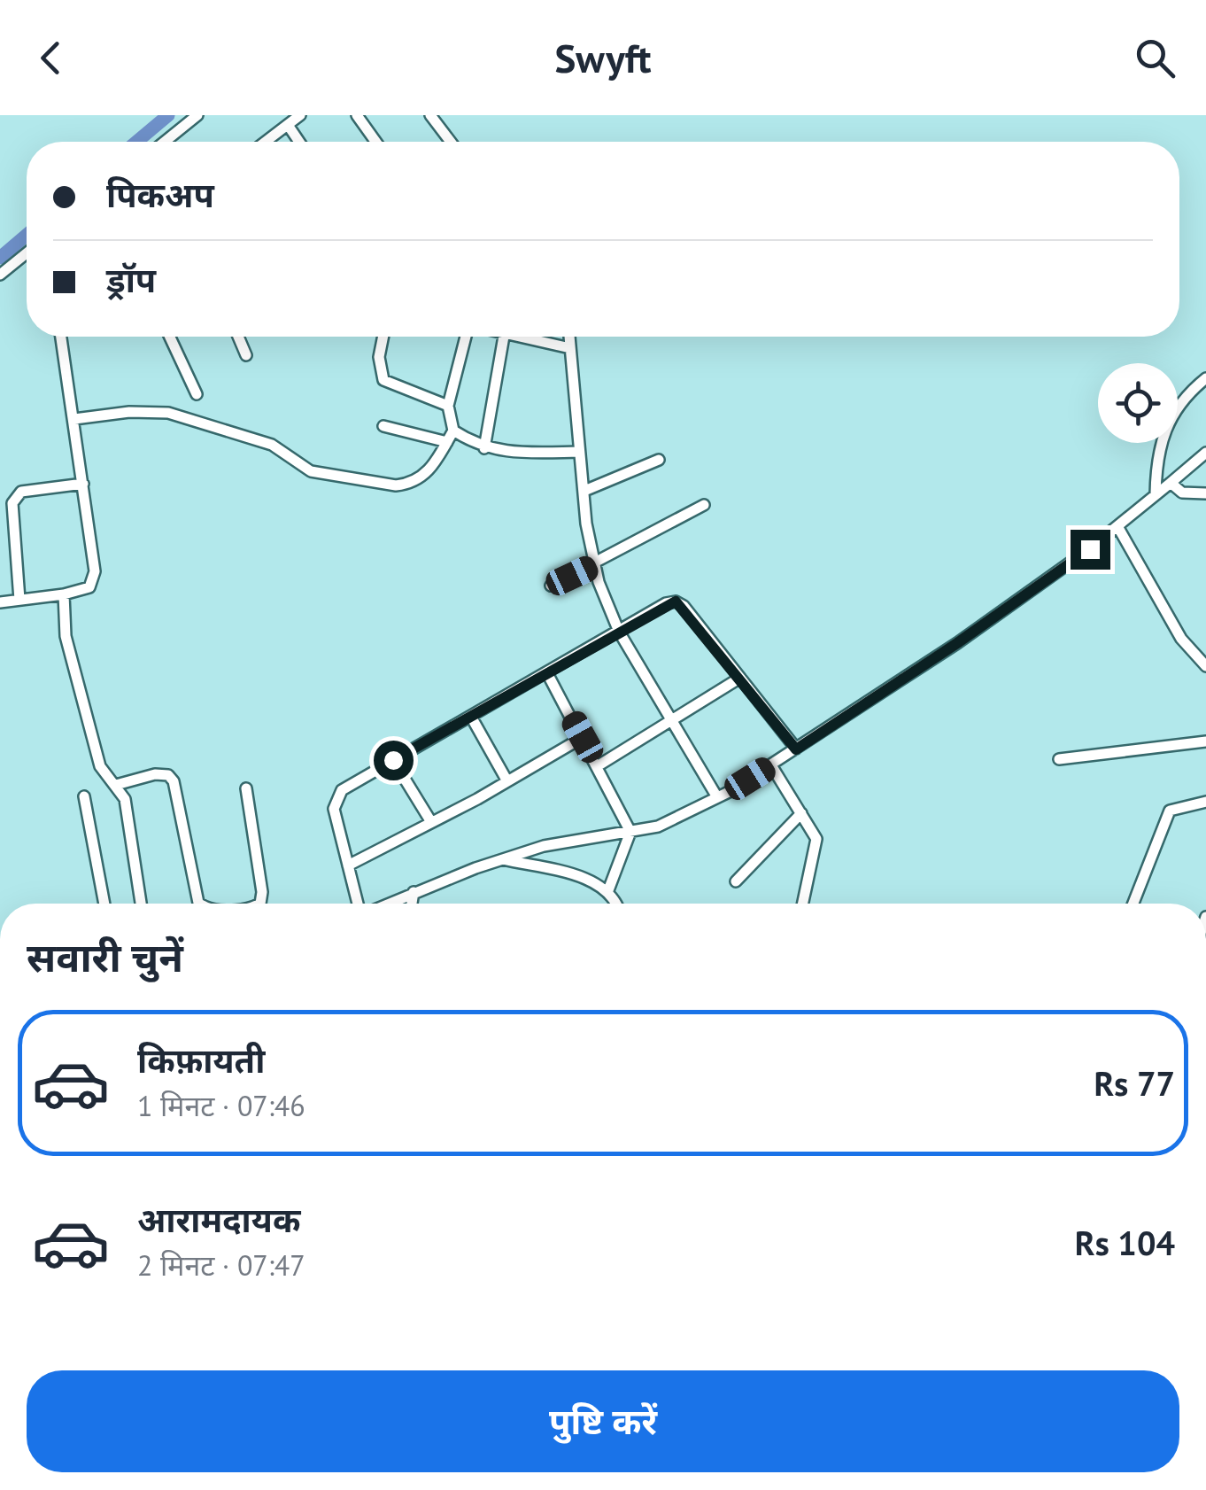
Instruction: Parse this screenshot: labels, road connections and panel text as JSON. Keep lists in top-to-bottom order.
{
  "page": {
    "header": "Swyft",
    "banner": ["पिकअप", "ड्रॉप"],
    "heading": "सवारी चुनें",
    "list": [
      {
        "name": "किफ़ायती",
        "note": "1 मिनट · 07:46",
        "value": "Rs 77"
      },
      {
        "name": "आरामदायक",
        "note": "2 मिनट · 07:47",
        "value": "Rs 104"
      }
    ],
    "buttons": "पुष्टि करें"
  }
}
